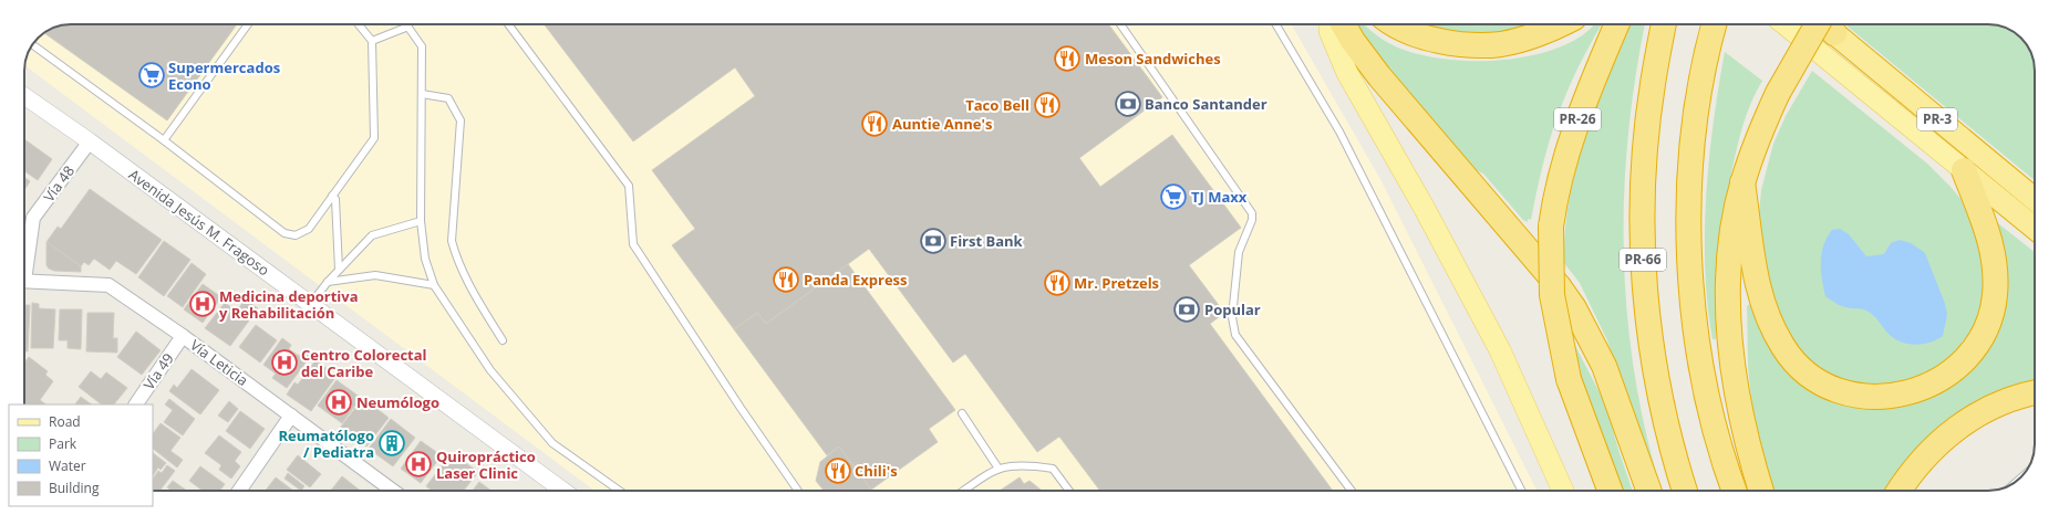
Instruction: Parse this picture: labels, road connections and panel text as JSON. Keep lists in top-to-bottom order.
{
  "streets": {
    "highway": ["PR-26", "PR-3", "PR-66"],
    "street": [
      "Vía 48",
      "Avenida Jesús M. Fragoso",
      "Vía Leticia",
      "Vía 49"
    ]
  },
  "crossings": [
    ["Vía 48", "Avenida Jesús M. Fragoso"],
    ["Vía Leticia", "Vía 49"]
  ],
  "places": {
    "restaurant": [
      "Meson Sandwiches",
      "Taco Bell",
      "Auntie Anne's",
      "Panda Express",
      "Mr. Pretzels",
      "Chili's"
    ],
    "supermarket": ["Supermercados Econo", "TJ Maxx"],
    "bank": ["Banco Santander", "First Bank", "Popular"],
    "hospital": [
      "Medicina deportiva y Rehabilitación",
      "Centro Colorectal del Caribe",
      "Neumólogo",
      "Quiropráctico Laser Clinic"
    ],
    "building": ["Reumatólogo / Pediatra"]
  },
  "legend": [
    "Road",
    "Park",
    "Water",
    "Building"
  ]
}
